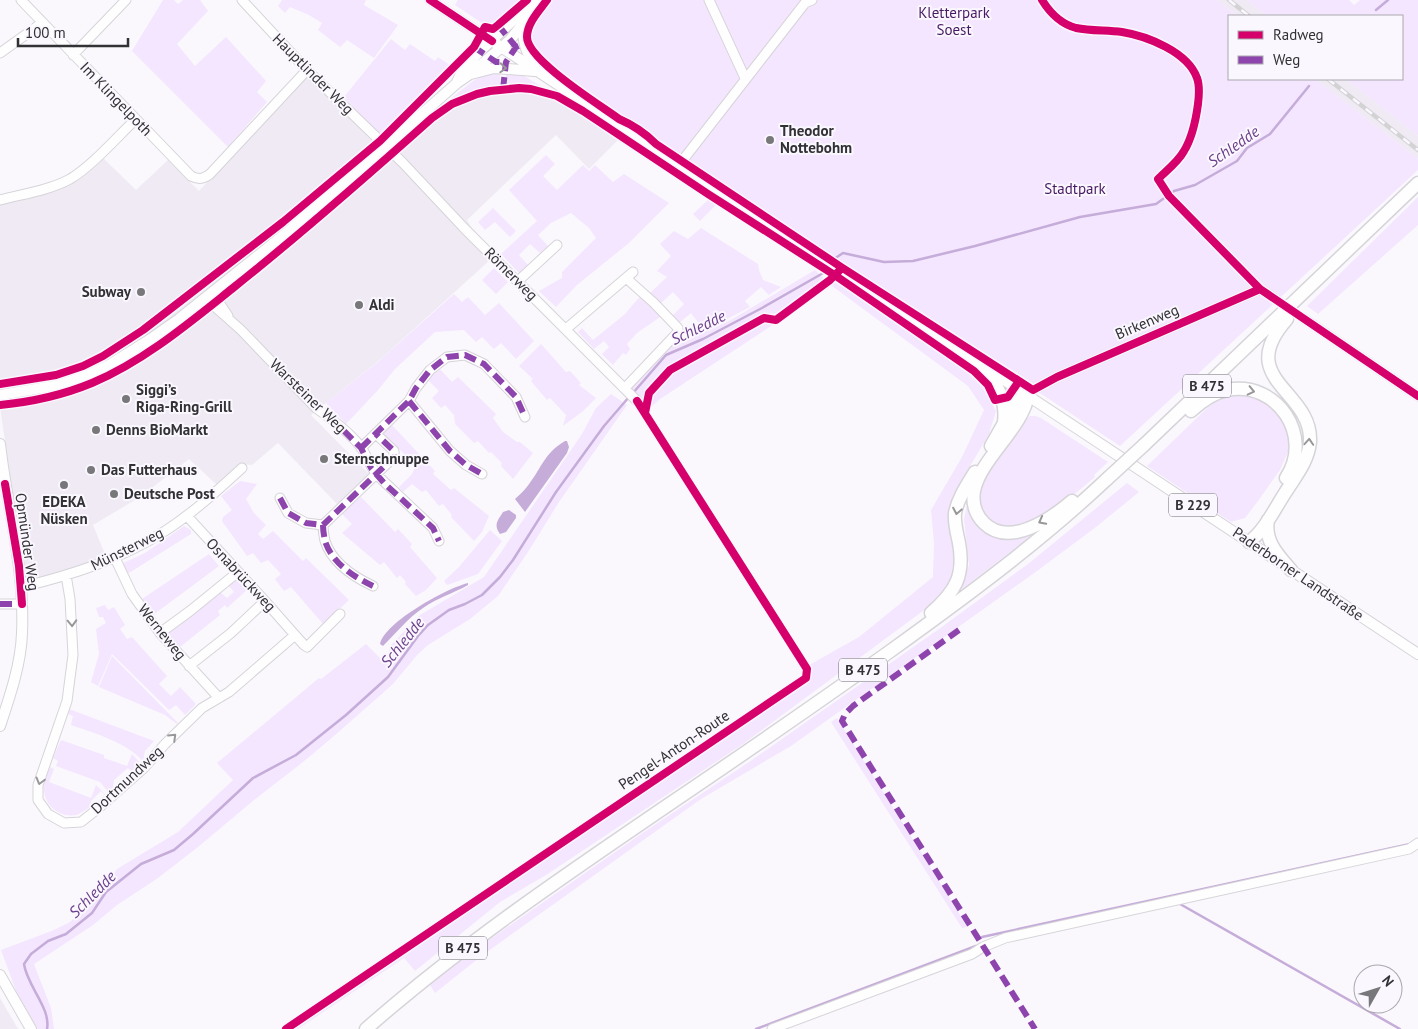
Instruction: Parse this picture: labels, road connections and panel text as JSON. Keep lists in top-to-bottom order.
{
  "streets": {
    "highway": ["B 475"],
    "main road": ["B 229", "Opmünder Weg", "Paderborner Landstraße"],
    "street": [
      "Hauptlinder Weg",
      "Im Klingelpoth",
      "Römerweg",
      "Birkenweg",
      "Warsteiner Weg",
      "Münsterweg",
      "Osnabrückweg",
      "Werneweg",
      "Dortmundweg"
    ],
    "cycle path": ["Pengel-Anton-Route"]
  },
  "crossings": [
    ["Hauptlinder Weg", "Im Klingelpoth"],
    ["Hauptlinder Weg", "Römerweg"],
    ["Birkenweg", "Paderborner Landstraße"],
    ["B 229", "Paderborner Landstraße"],
    ["Opmünder Weg", "Münsterweg"],
    ["Münsterweg", "Osnabrückweg"],
    ["Münsterweg", "Werneweg"],
    ["Münsterweg", "Dortmundweg"],
    ["Osnabrückweg", "Dortmundweg"],
    ["Werneweg", "Dortmundweg"]
  ],
  "water": ["Schledde"],
  "parks": ["Kletterpark Soest", "Stadtpark"],
  "places": [
    "Theodor Nottebohm",
    "Subway",
    "Aldi",
    "Siggi’s Riga-Ring-Grill",
    "Denns BioMarkt",
    "Sternschnuppe",
    "Das Futterhaus",
    "EDEKA Nüsken",
    "Deutsche Post"
  ],
  "legend": ["Radweg", "Weg"],
  "scale_bar": "100 m",
  "north": "top right"
}
